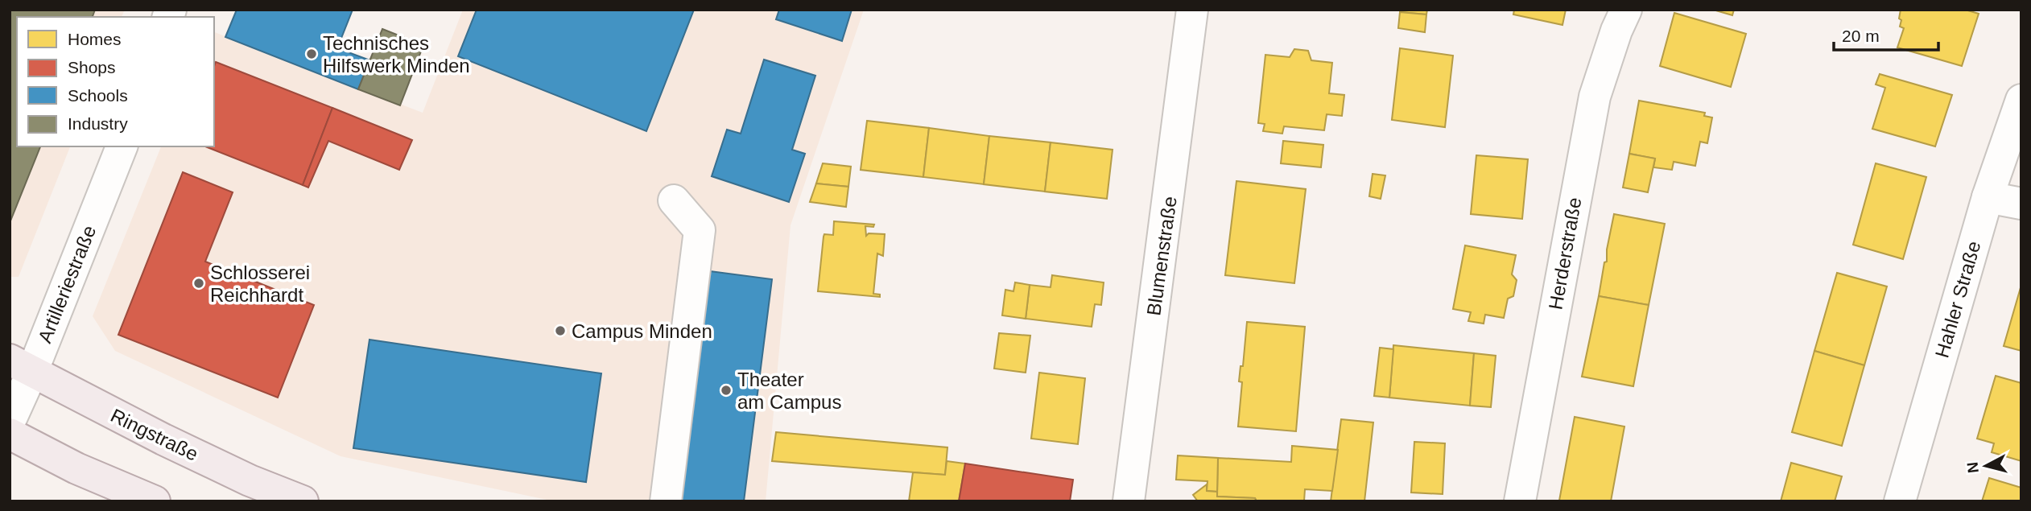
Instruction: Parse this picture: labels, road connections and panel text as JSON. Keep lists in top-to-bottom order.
{
  "streets": {
    "main road": ["Ringstraße"],
    "street": [
      "Herderstraße",
      "Blumenstraße",
      "Artilleriestraße",
      "Hahler Straße"
    ]
  },
  "crossings": [
    ["Artilleriestraße", "Ringstraße"]
  ],
  "places": [
    "Technisches Hilfswerk Minden",
    "Schlosserei Reichhardt",
    "Campus Minden",
    "Theater am Campus"
  ],
  "legend": [
    "Homes",
    "Shops",
    "Schools",
    "Industry"
  ],
  "scale_bar": "20 m",
  "north": "left"
}
